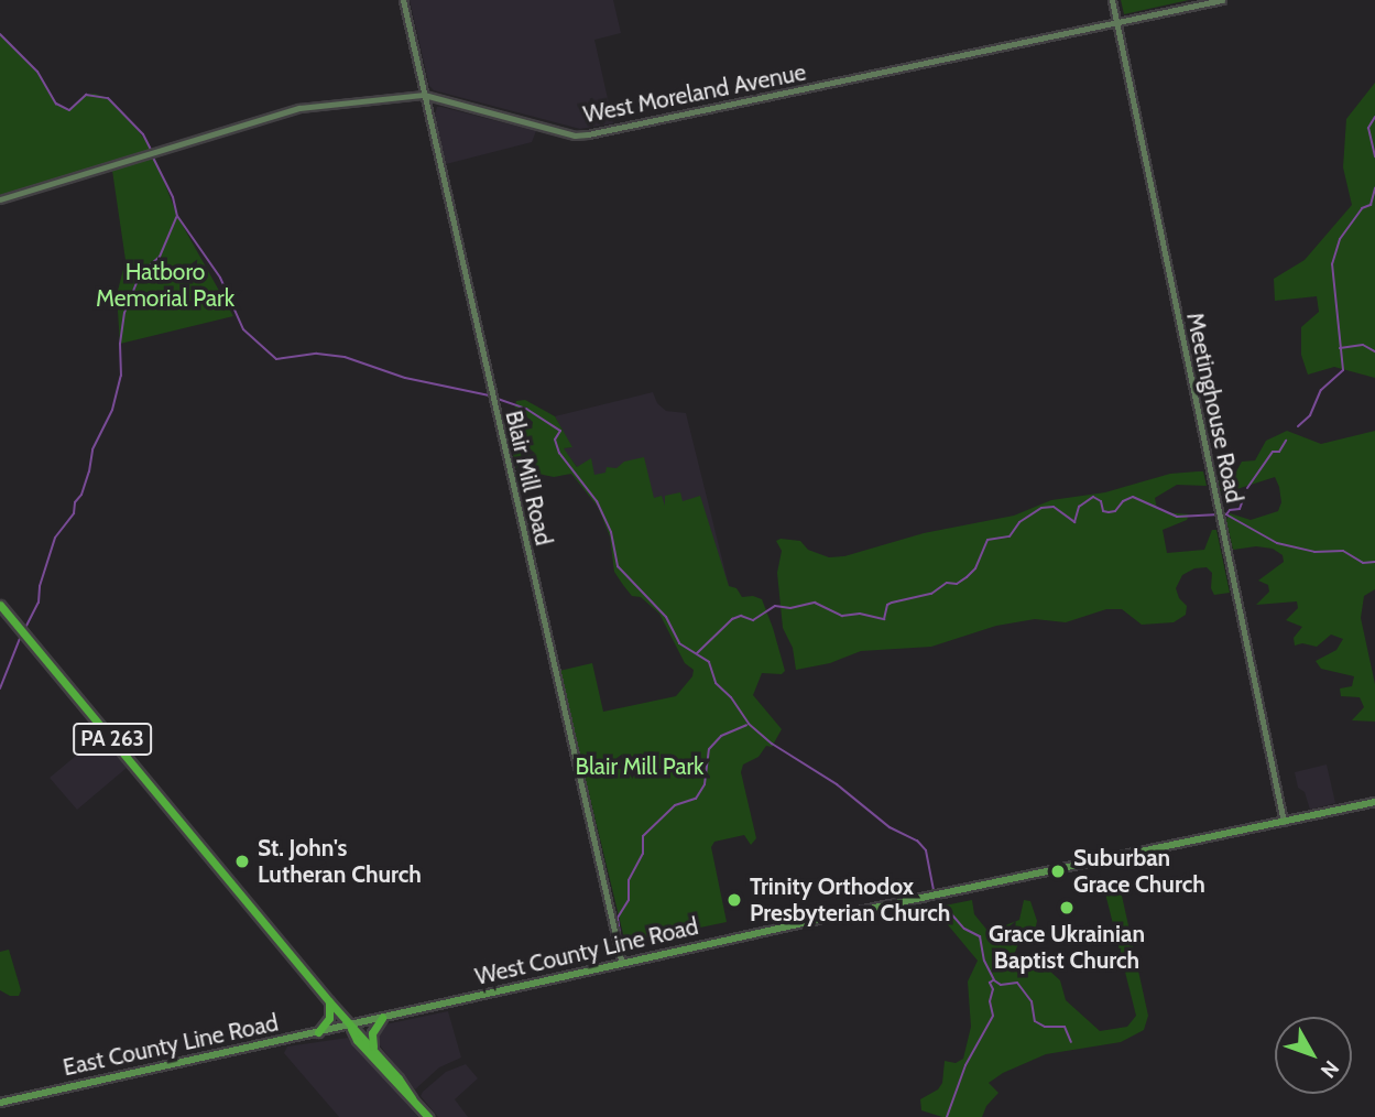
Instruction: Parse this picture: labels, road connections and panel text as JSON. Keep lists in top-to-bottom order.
{
  "streets": {
    "highway": ["PA 263"],
    "main road": ["West County Line Road", "East County Line Road"],
    "street": ["West Moreland Avenue", "Meetinghouse Road", "Blair Mill Road"]
  },
  "crossings": [
    ["West Moreland Avenue", "Meetinghouse Road"],
    ["West Moreland Avenue", "Blair Mill Road"],
    ["Meetinghouse Road", "West County Line Road"],
    ["Blair Mill Road", "West County Line Road"],
    ["PA 263", "West County Line Road"],
    ["PA 263", "East County Line Road"],
    ["West County Line Road", "East County Line Road"]
  ],
  "parks": ["Hatboro Memorial Park", "Blair Mill Park"],
  "places": [
    "St. John's Lutheran Church",
    "Suburban Grace Church",
    "Trinity Orthodox Presbyterian Church",
    "Grace Ukrainian Baptist Church"
  ],
  "north": "bottom right"
}
